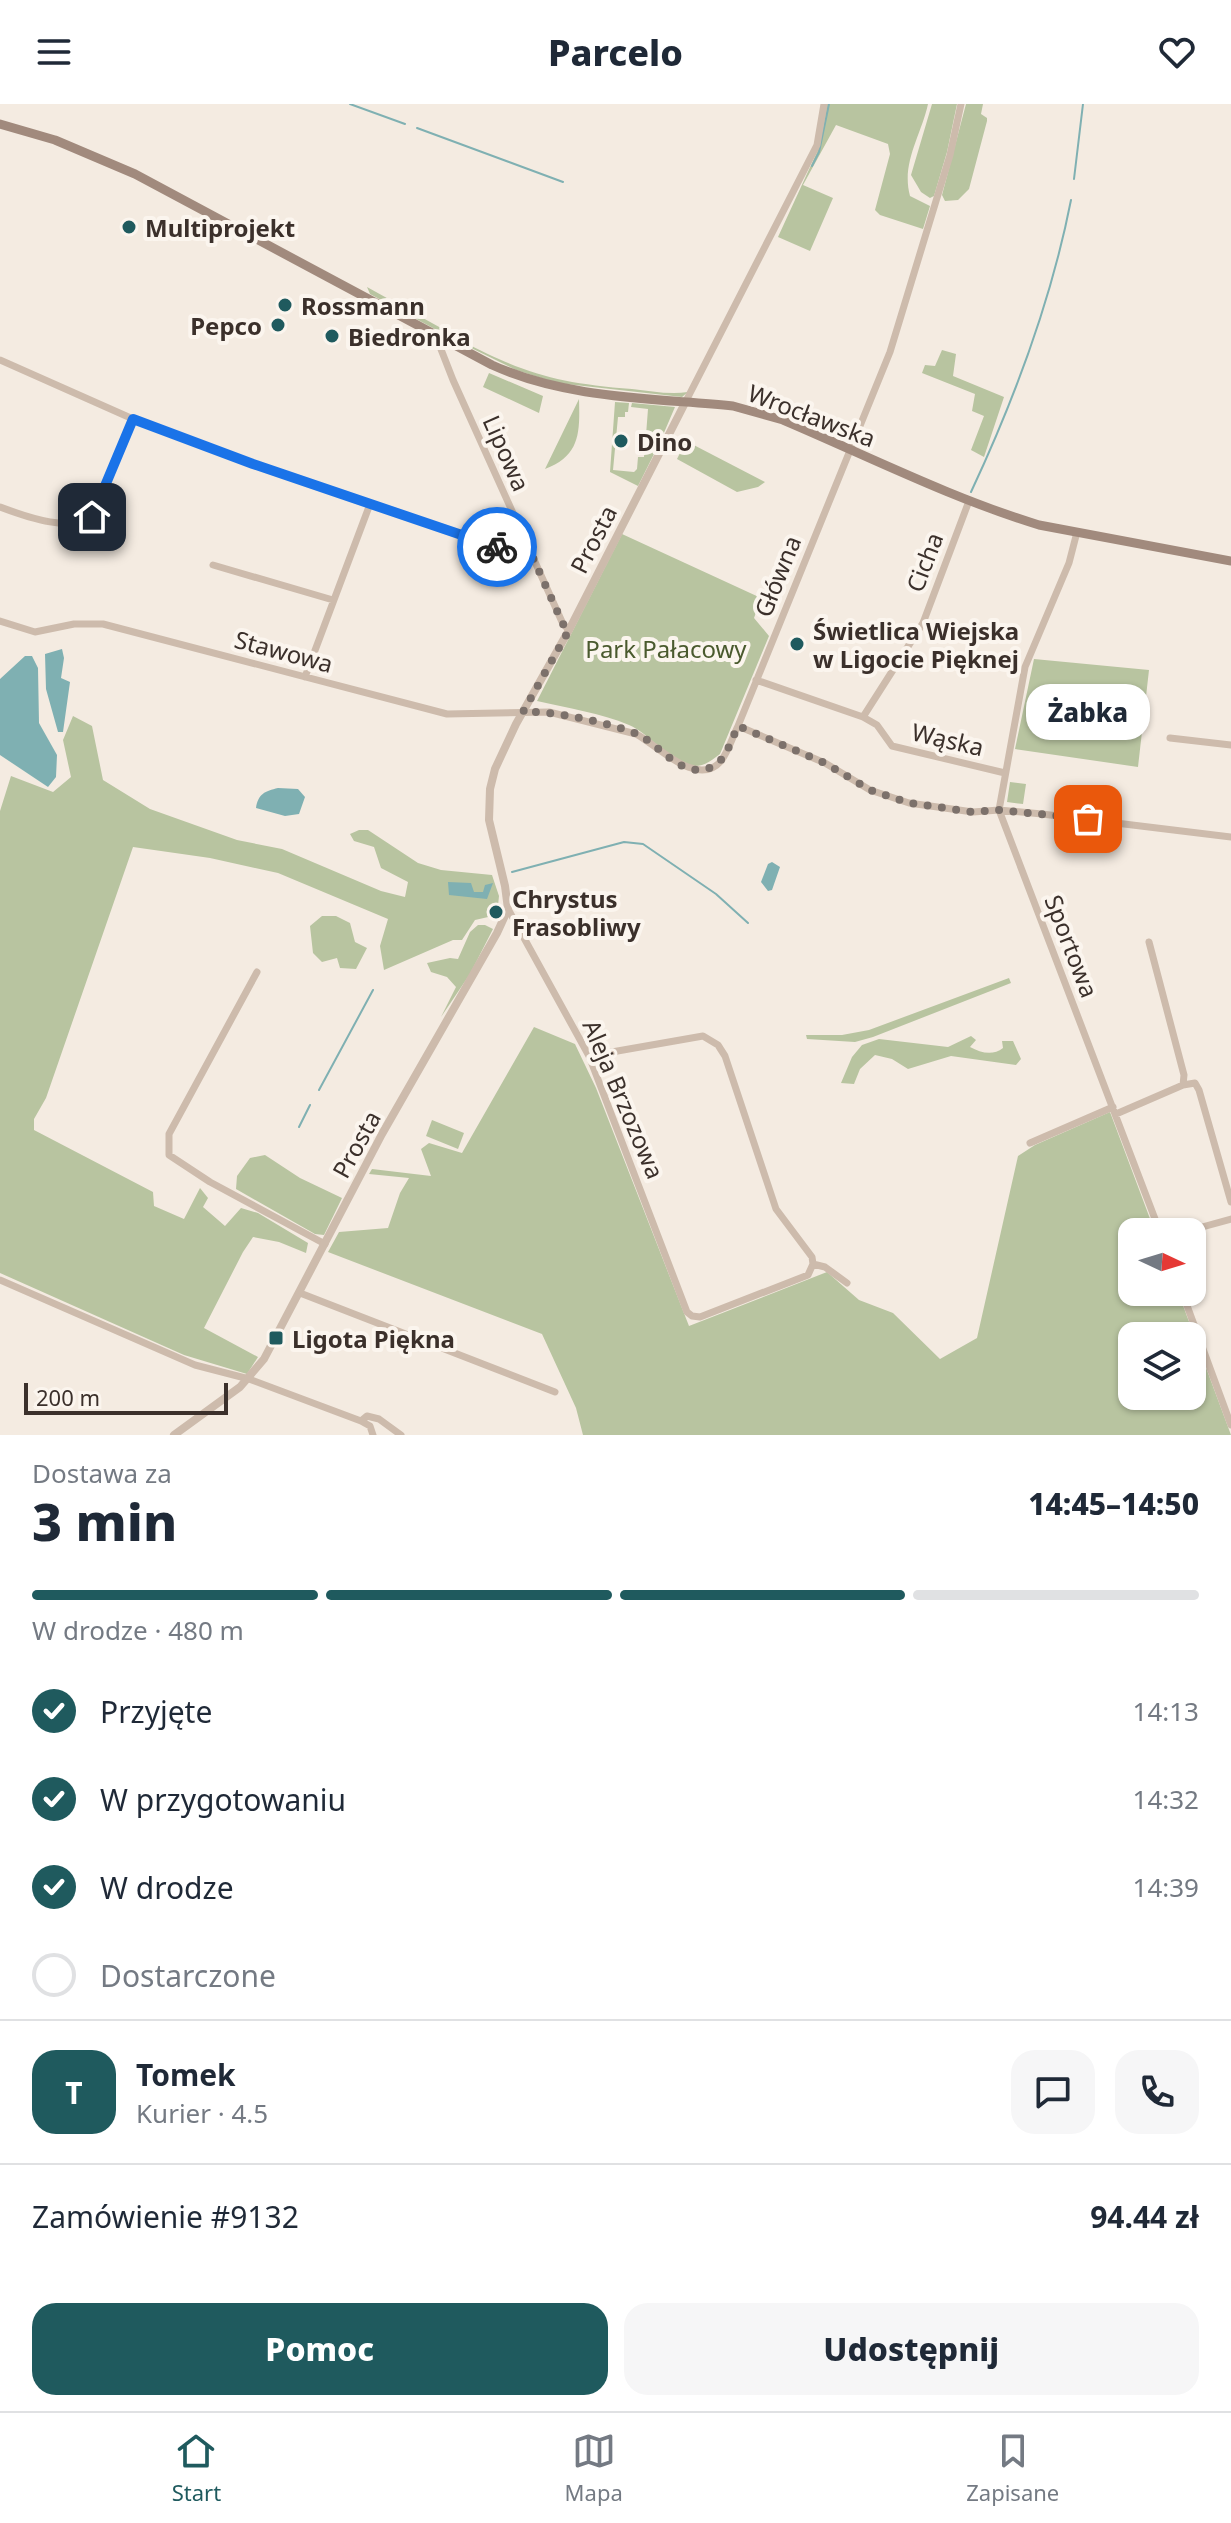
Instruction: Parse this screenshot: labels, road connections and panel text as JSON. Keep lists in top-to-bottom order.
{
  "streets": {
    "main road": ["Wrocławska"],
    "street": [
      "Lipowa",
      "Prosta",
      "Cicha",
      "Główna",
      "Stawowa",
      "Wąska",
      "Sportowa",
      "Aleja Brzozowa"
    ]
  },
  "crossings": [
    ["Wrocławska", "Lipowa"],
    ["Wrocławska", "Prosta"],
    ["Wrocławska", "Cicha"],
    ["Wrocławska", "Główna"],
    ["Lipowa", "Prosta"],
    ["Prosta", "Główna"],
    ["Prosta", "Stawowa"],
    ["Prosta", "Aleja Brzozowa"],
    ["Cicha", "Wąska"],
    ["Główna", "Stawowa"],
    ["Główna", "Wąska"]
  ],
  "parks": ["Park Pałacowy"],
  "places": {
    "other": [
      "Multiprojekt",
      "Rossmann",
      "Pepco",
      "Biedronka",
      "Dino",
      "Świetlica Wiejska w Ligocie Pięknej",
      "Żabka",
      "Chrystus Frasobliwy"
    ],
    "transit": ["Ligota Piękna"]
  },
  "scale_bar": "200 m",
  "north": "right",
  "page": {
    "header": "Parcelo",
    "bubble": "Żabka",
    "scale": "200 m",
    "heading": ["3 min", "Dostawa za", "14:45–14:50"],
    "panel": [
      "Tomek",
      "Kurier · 4.5",
      "Zamówienie #9132",
      "94.44 zł"
    ],
    "bar": "W drodze · 480 m",
    "list": [
      ["Przyjęte", "14:13"],
      ["W przygotowaniu", "14:32"],
      ["W drodze", "14:39"],
      "Dostarczone"
    ],
    "round": "T",
    "buttons": ["Pomoc", "Udostępnij"],
    "tabs": ["Start", "Mapa", "Zapisane"]
  }
}
